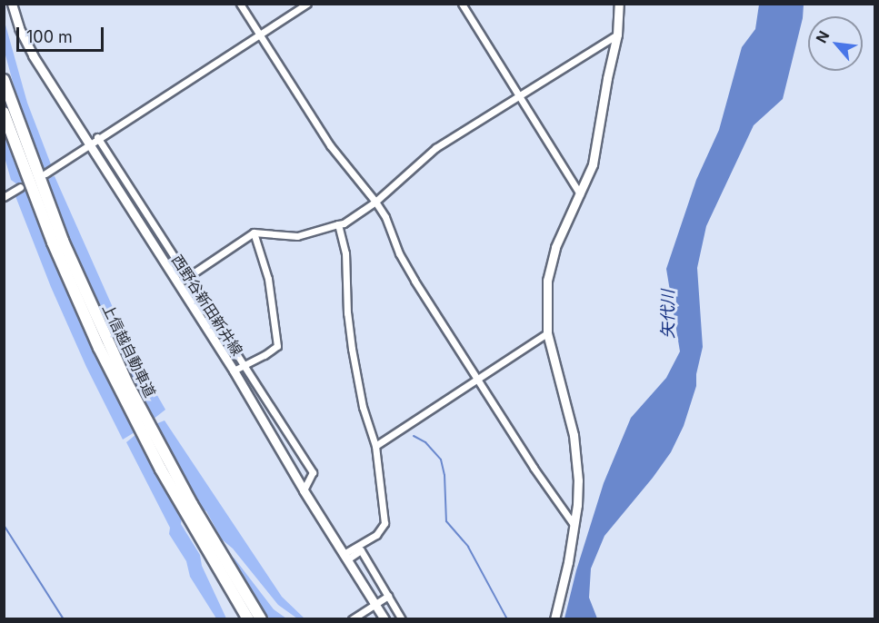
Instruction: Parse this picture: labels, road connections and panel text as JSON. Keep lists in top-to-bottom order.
{
  "streets": {
    "highway": ["上信越自動車道"],
    "main road": ["西野谷新田新井線"]
  },
  "water": ["矢代川"],
  "scale_bar": "100 m",
  "north": "top left"
}
